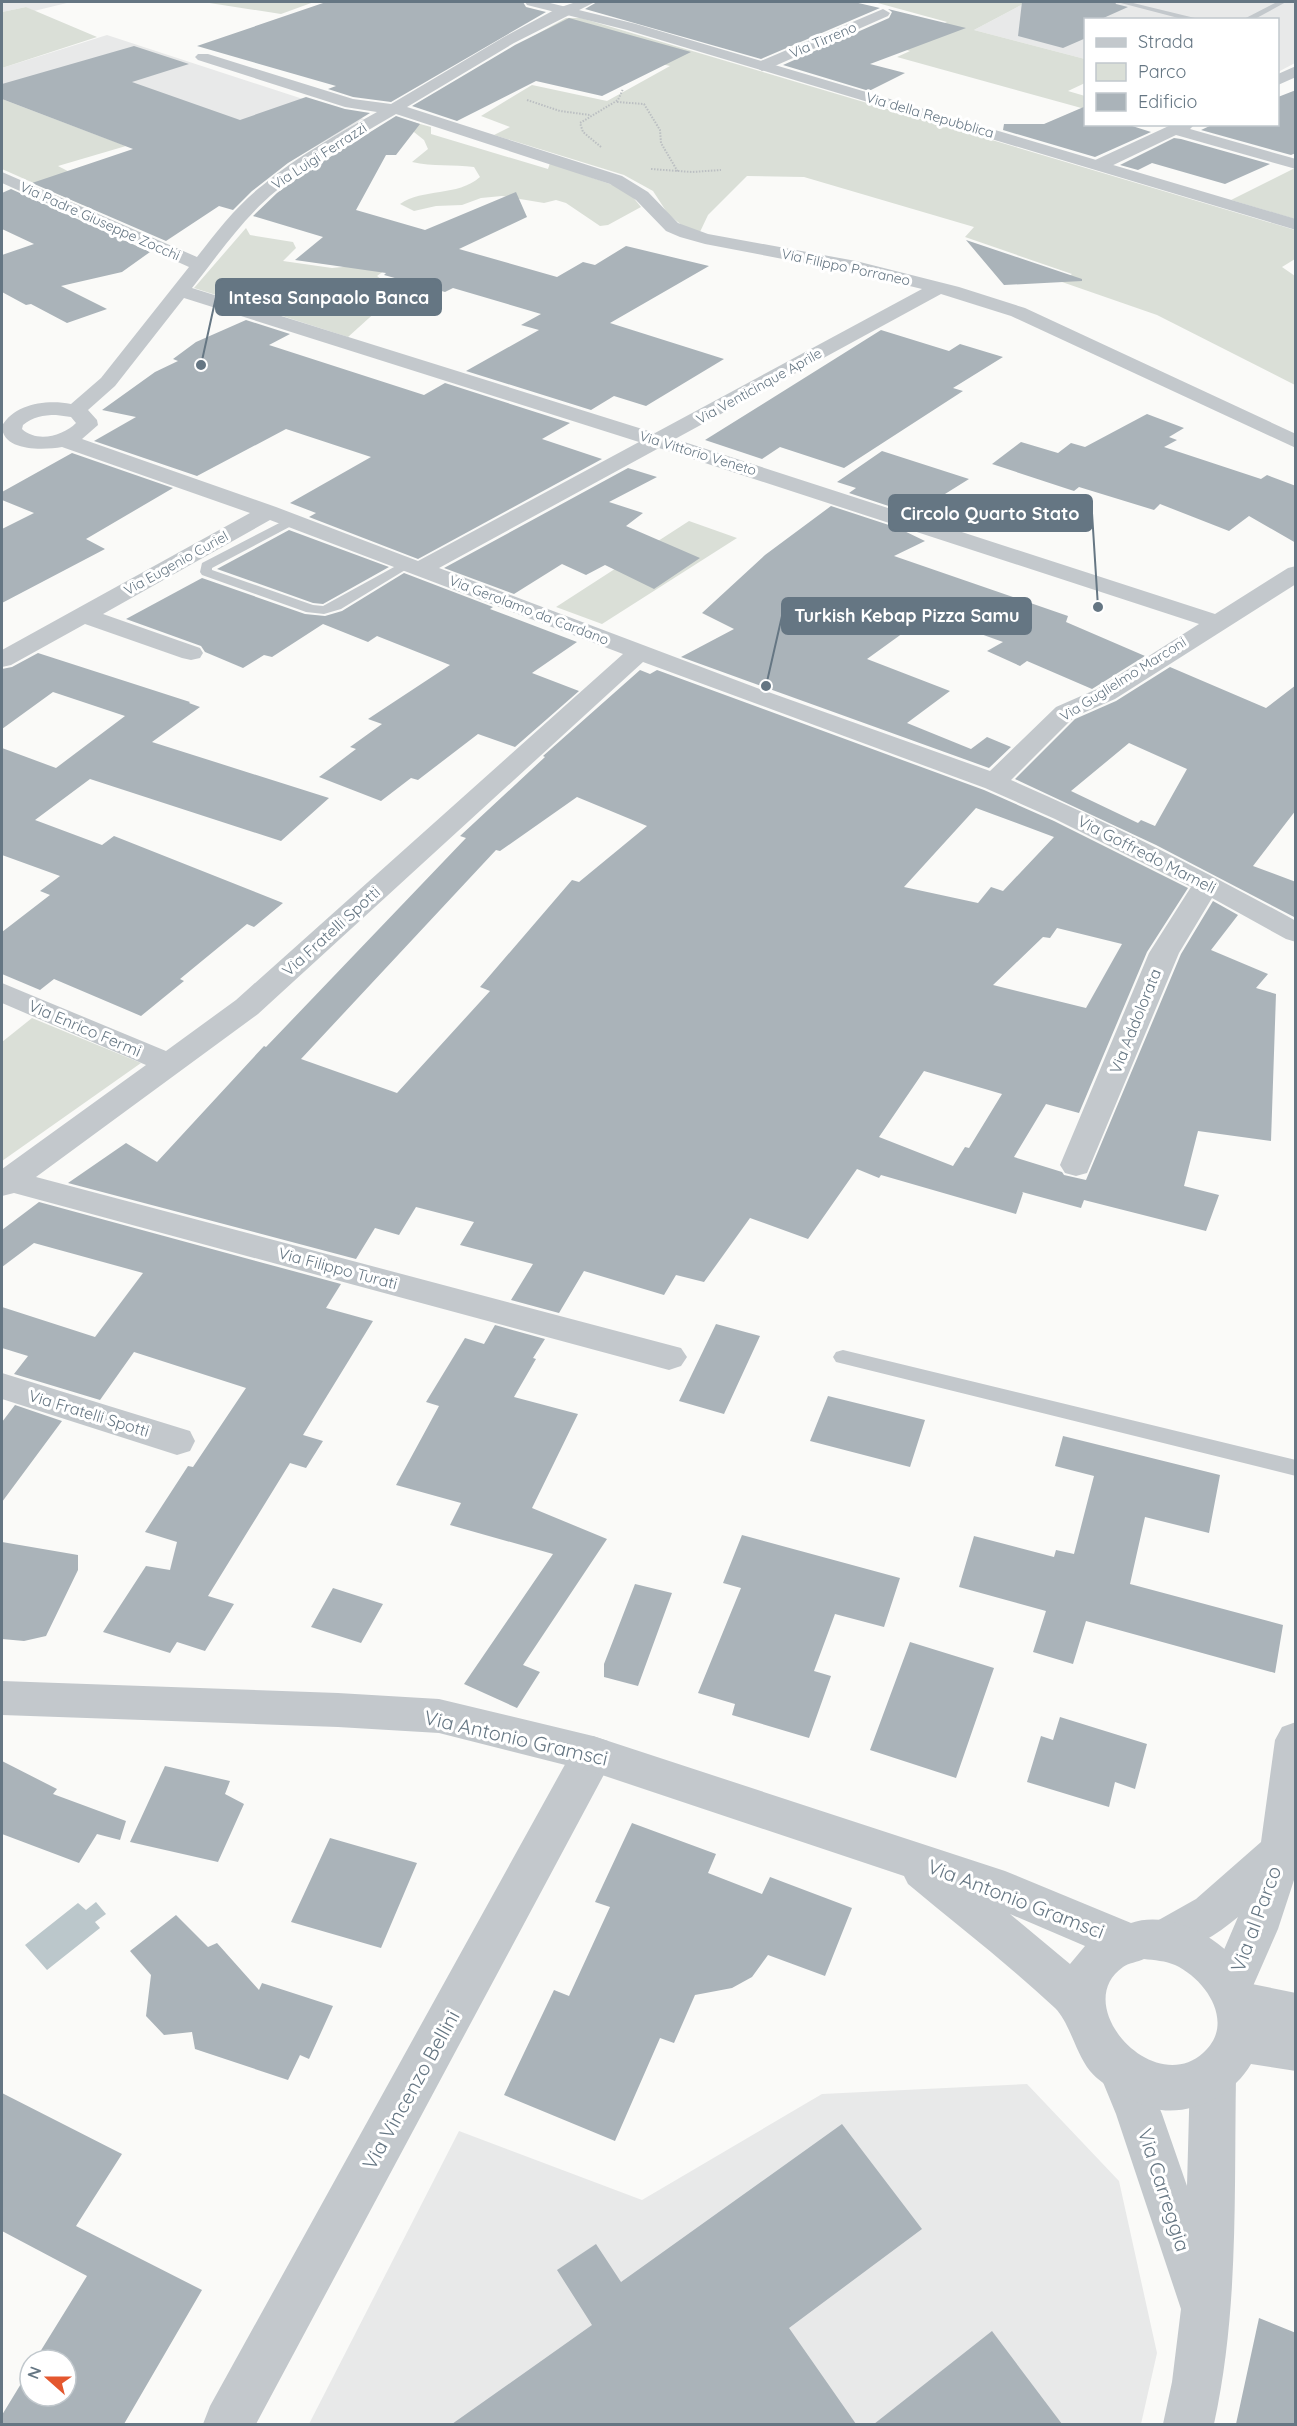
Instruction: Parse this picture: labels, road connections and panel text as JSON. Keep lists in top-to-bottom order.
{
  "streets": {
    "street": [
      "Via Tirreno",
      "Via della Repubblica",
      "Via Luigi Ferrazzi",
      "Via Padre Giuseppe Zocchi",
      "Via Filippo Porraneo",
      "Via Venticinque Aprile",
      "Via Vittorio Veneto",
      "Via Eugenio Curiel",
      "Via Gerolamo da Cardano",
      "Via Guglielmo Marconi",
      "Via Goffredo Mameli",
      "Via Fratelli Spotti",
      "Via Addolorata",
      "Via Enrico Fermi",
      "Via Filippo Turati",
      "Via Antonio Gramsci",
      "Via al Parco",
      "Via Vincenzo Bellini",
      "Via Carreggia"
    ]
  },
  "crossings": [
    ["Via Tirreno", "Via della Repubblica"],
    ["Via della Repubblica", "Via Luigi Ferrazzi"],
    ["Via Luigi Ferrazzi", "Via Padre Giuseppe Zocchi"],
    ["Via Luigi Ferrazzi", "Via Filippo Porraneo"],
    ["Via Luigi Ferrazzi", "Via Vittorio Veneto"],
    ["Via Filippo Porraneo", "Via Venticinque Aprile"],
    ["Via Venticinque Aprile", "Via Vittorio Veneto"],
    ["Via Venticinque Aprile", "Via Gerolamo da Cardano"],
    ["Via Vittorio Veneto", "Via Guglielmo Marconi"],
    ["Via Eugenio Curiel", "Via Gerolamo da Cardano"],
    ["Via Gerolamo da Cardano", "Via Guglielmo Marconi"],
    ["Via Gerolamo da Cardano", "Via Goffredo Mameli"],
    ["Via Gerolamo da Cardano", "Via Fratelli Spotti"],
    ["Via Guglielmo Marconi", "Via Goffredo Mameli"],
    ["Via Goffredo Mameli", "Via Addolorata"],
    ["Via Fratelli Spotti", "Via Enrico Fermi"],
    ["Via Fratelli Spotti", "Via Filippo Turati"],
    ["Via Antonio Gramsci", "Via al Parco"],
    ["Via Antonio Gramsci", "Via Vincenzo Bellini"],
    ["Via Antonio Gramsci", "Via Carreggia"],
    ["Via al Parco", "Via Carreggia"]
  ],
  "places": ["Intesa Sanpaolo Banca", "Circolo Quarto Stato", "Turkish Kebap Pizza Samu"],
  "legend": ["Strada", "Parco", "Edificio"],
  "north": "left"
}
